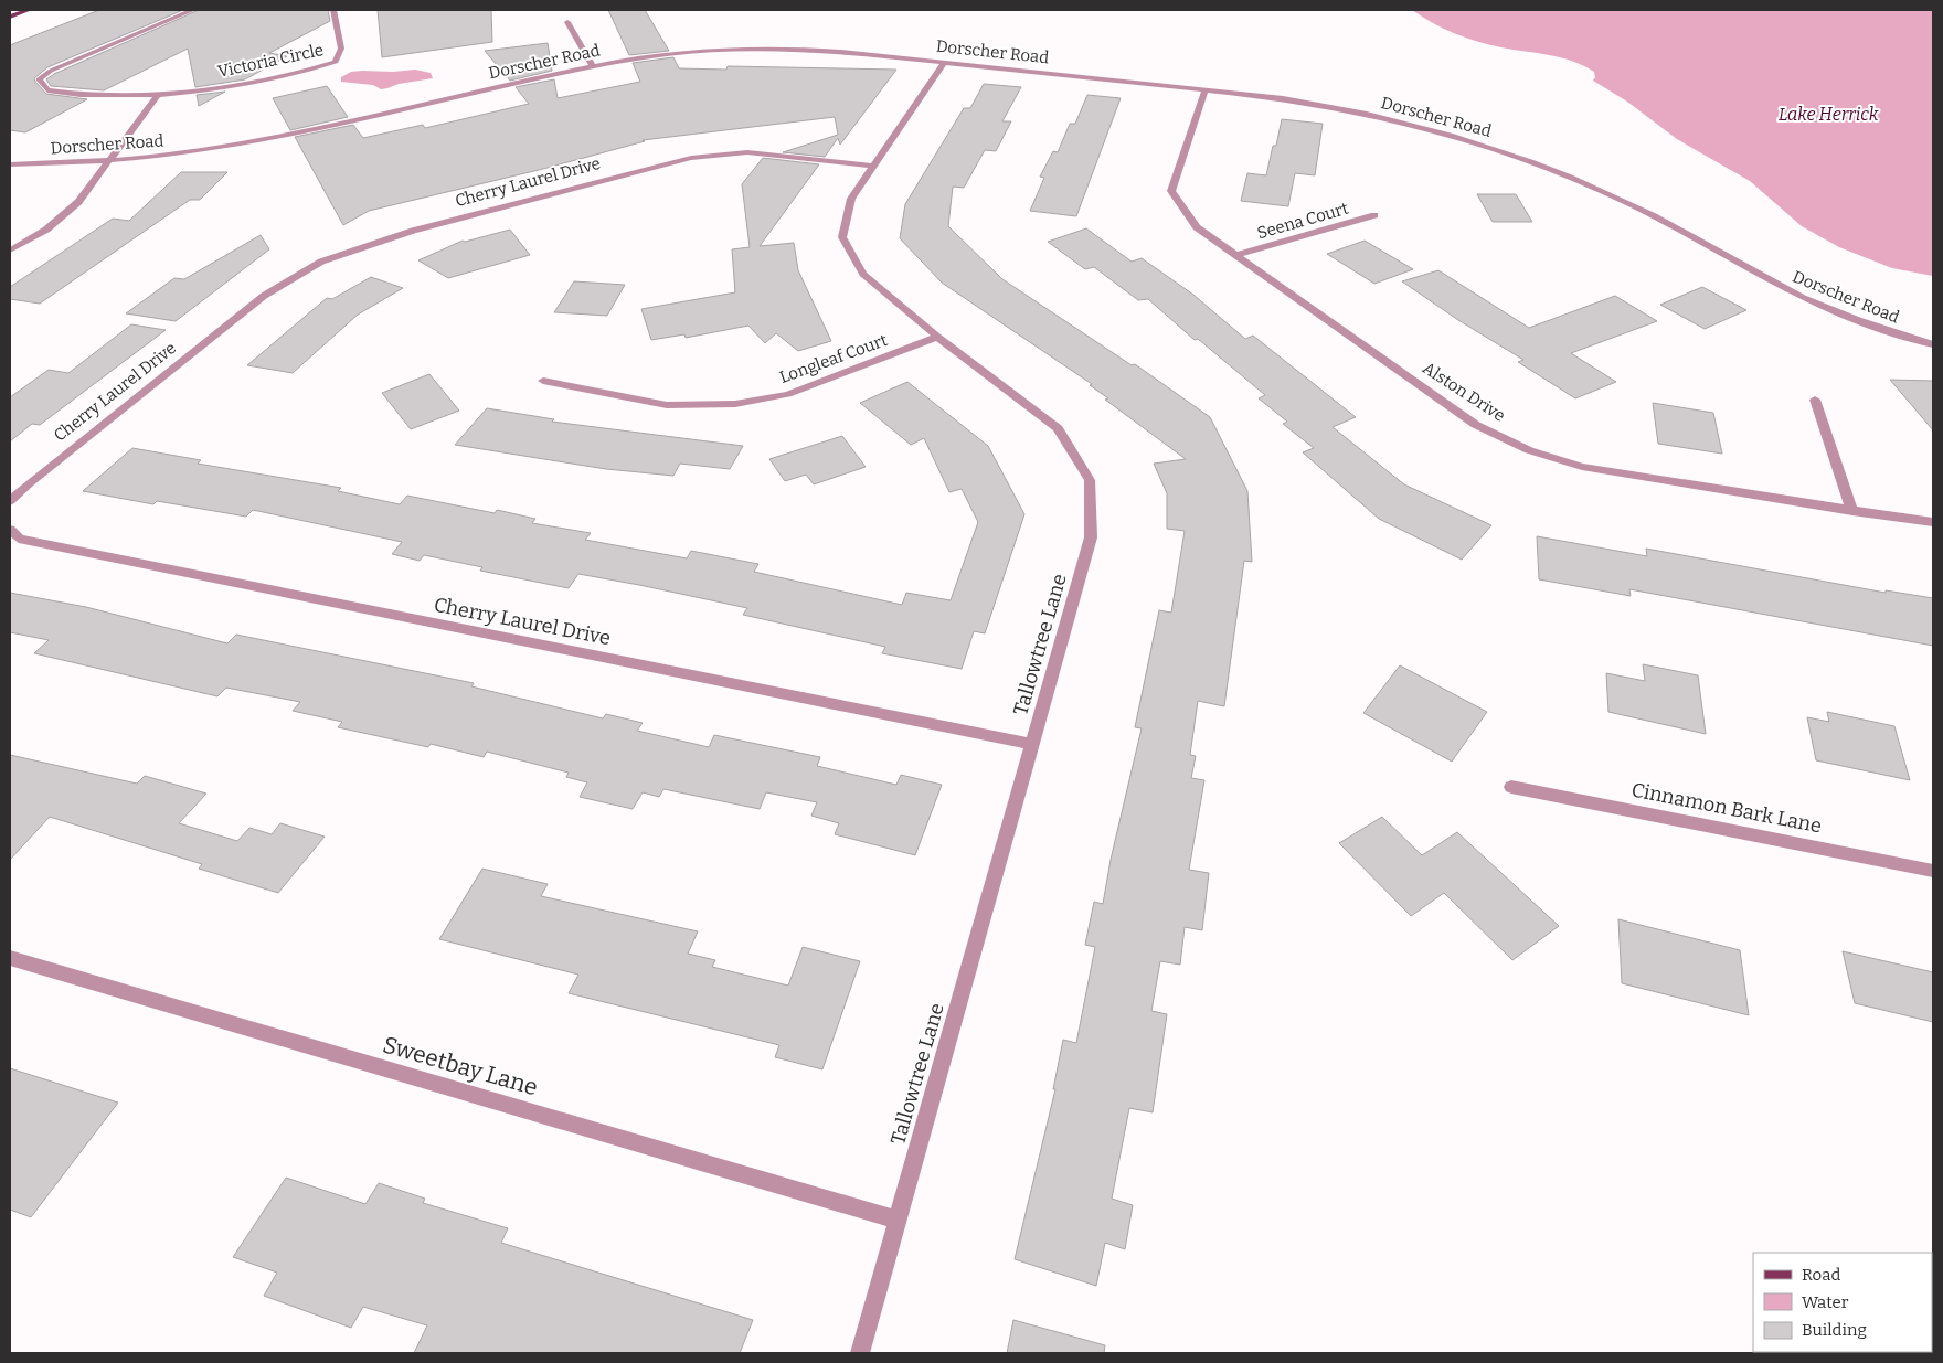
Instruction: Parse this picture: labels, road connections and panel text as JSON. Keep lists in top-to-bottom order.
{
  "streets": {
    "street": [
      "Dorscher Road",
      "Victoria Circle",
      "Cherry Laurel Drive",
      "Seena Court",
      "Longleaf Court",
      "Alston Drive",
      "Tallowtree Lane",
      "Cinnamon Bark Lane",
      "Sweetbay Lane"
    ]
  },
  "crossings": [
    ["Dorscher Road", "Alston Drive"],
    ["Dorscher Road", "Tallowtree Lane"],
    ["Cherry Laurel Drive", "Tallowtree Lane"],
    ["Seena Court", "Alston Drive"],
    ["Longleaf Court", "Tallowtree Lane"],
    ["Tallowtree Lane", "Sweetbay Lane"]
  ],
  "water": ["Lake Herrick"],
  "legend": ["Road", "Water", "Building"]
}
